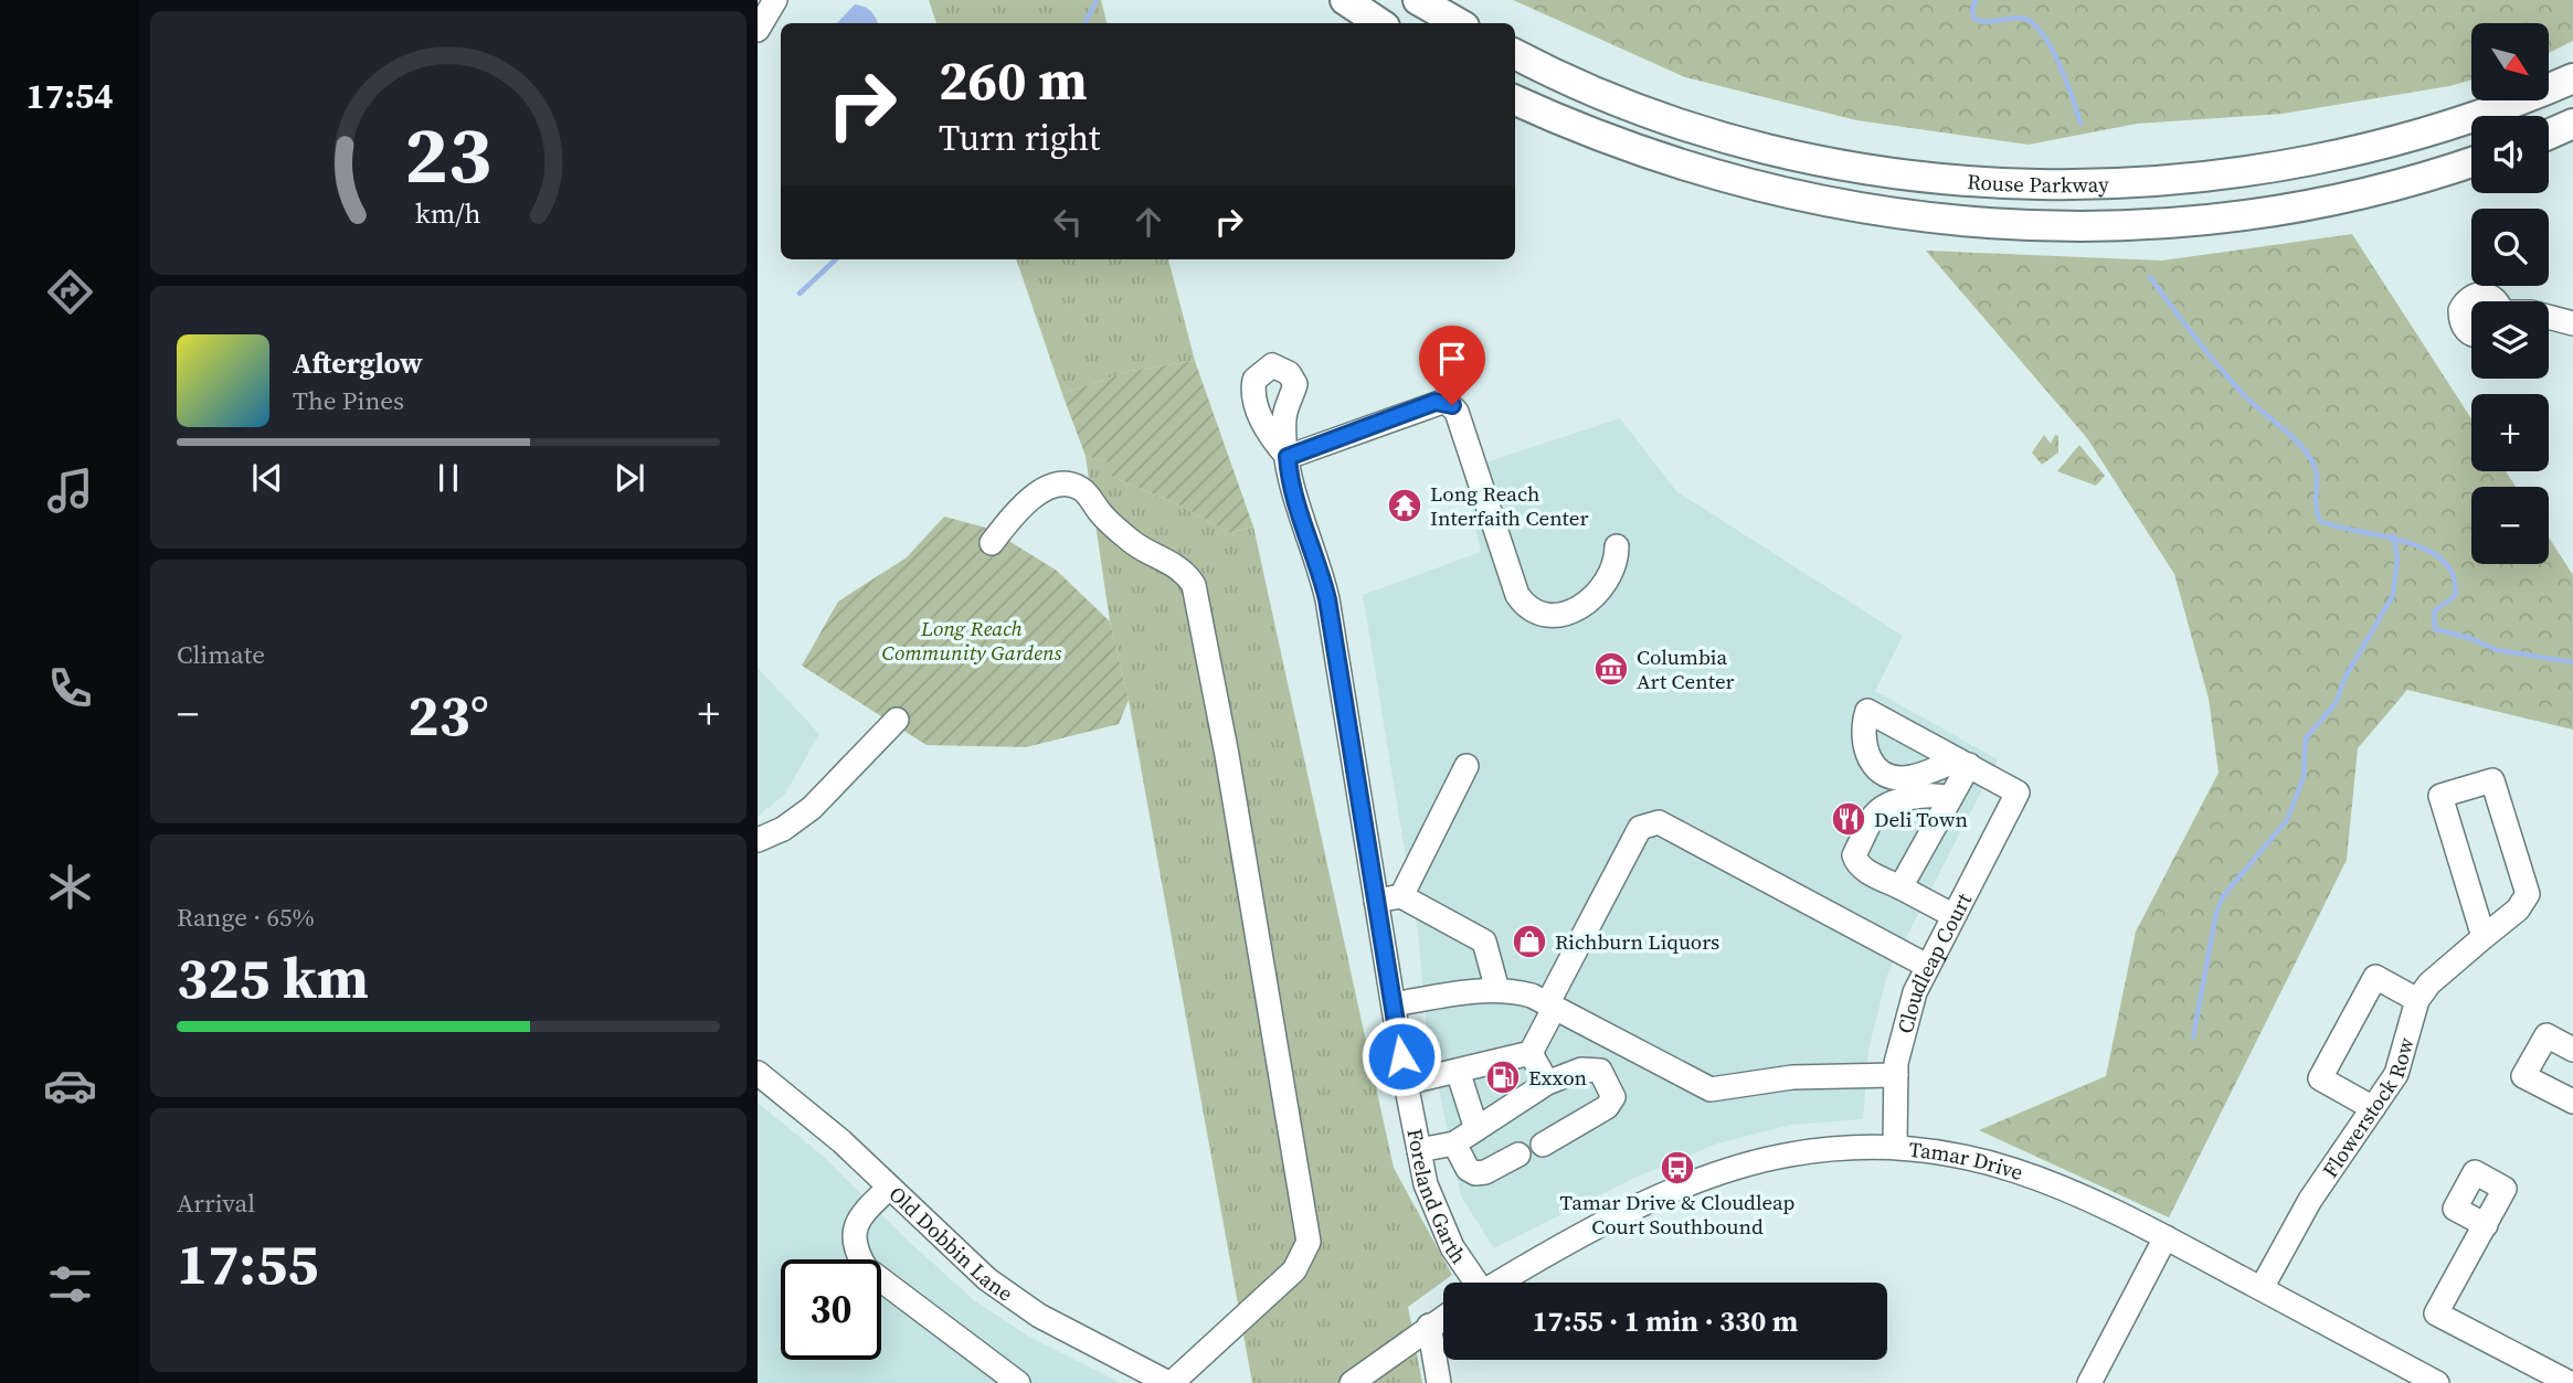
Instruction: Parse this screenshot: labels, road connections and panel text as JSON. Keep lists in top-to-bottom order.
{
  "streets": {
    "main road": ["Rouse Parkway"],
    "street": [
      "Cloudleap Court",
      "Flowerstock Row",
      "Tamar Drive",
      "Foreland Garth",
      "Old Dobbin Lane"
    ]
  },
  "crossings": [
    ["Cloudleap Court", "Tamar Drive"],
    ["Flowerstock Row", "Tamar Drive"]
  ],
  "parks": ["Long Reach Community Gardens"],
  "places": {
    "temple": ["Long Reach Interfaith Center"],
    "museum": ["Columbia Art Center"],
    "restaurant": ["Deli Town"],
    "shop": ["Richburn Liquors"],
    "fuel station": ["Exxon"],
    "bus stop": ["Tamar Drive & Cloudleap Court Southbound"]
  },
  "north": "bottom right",
  "page": {
    "tabs": "17:54",
    "map_buttons": ["+", "−"],
    "turn": ["260 m", "Turn right"],
    "song": ["Afterglow", "The Pines"],
    "tile": [
      "Climate",
      ["Range · 65%", "325 km"],
      ["Arrival", "17:55"]
    ],
    "heat": ["−", "23°", "+"],
    "limit": "30",
    "trip": "17:55 · 1 min · 330 m",
    "gauge": ["23", "km/h"]
  }
}
